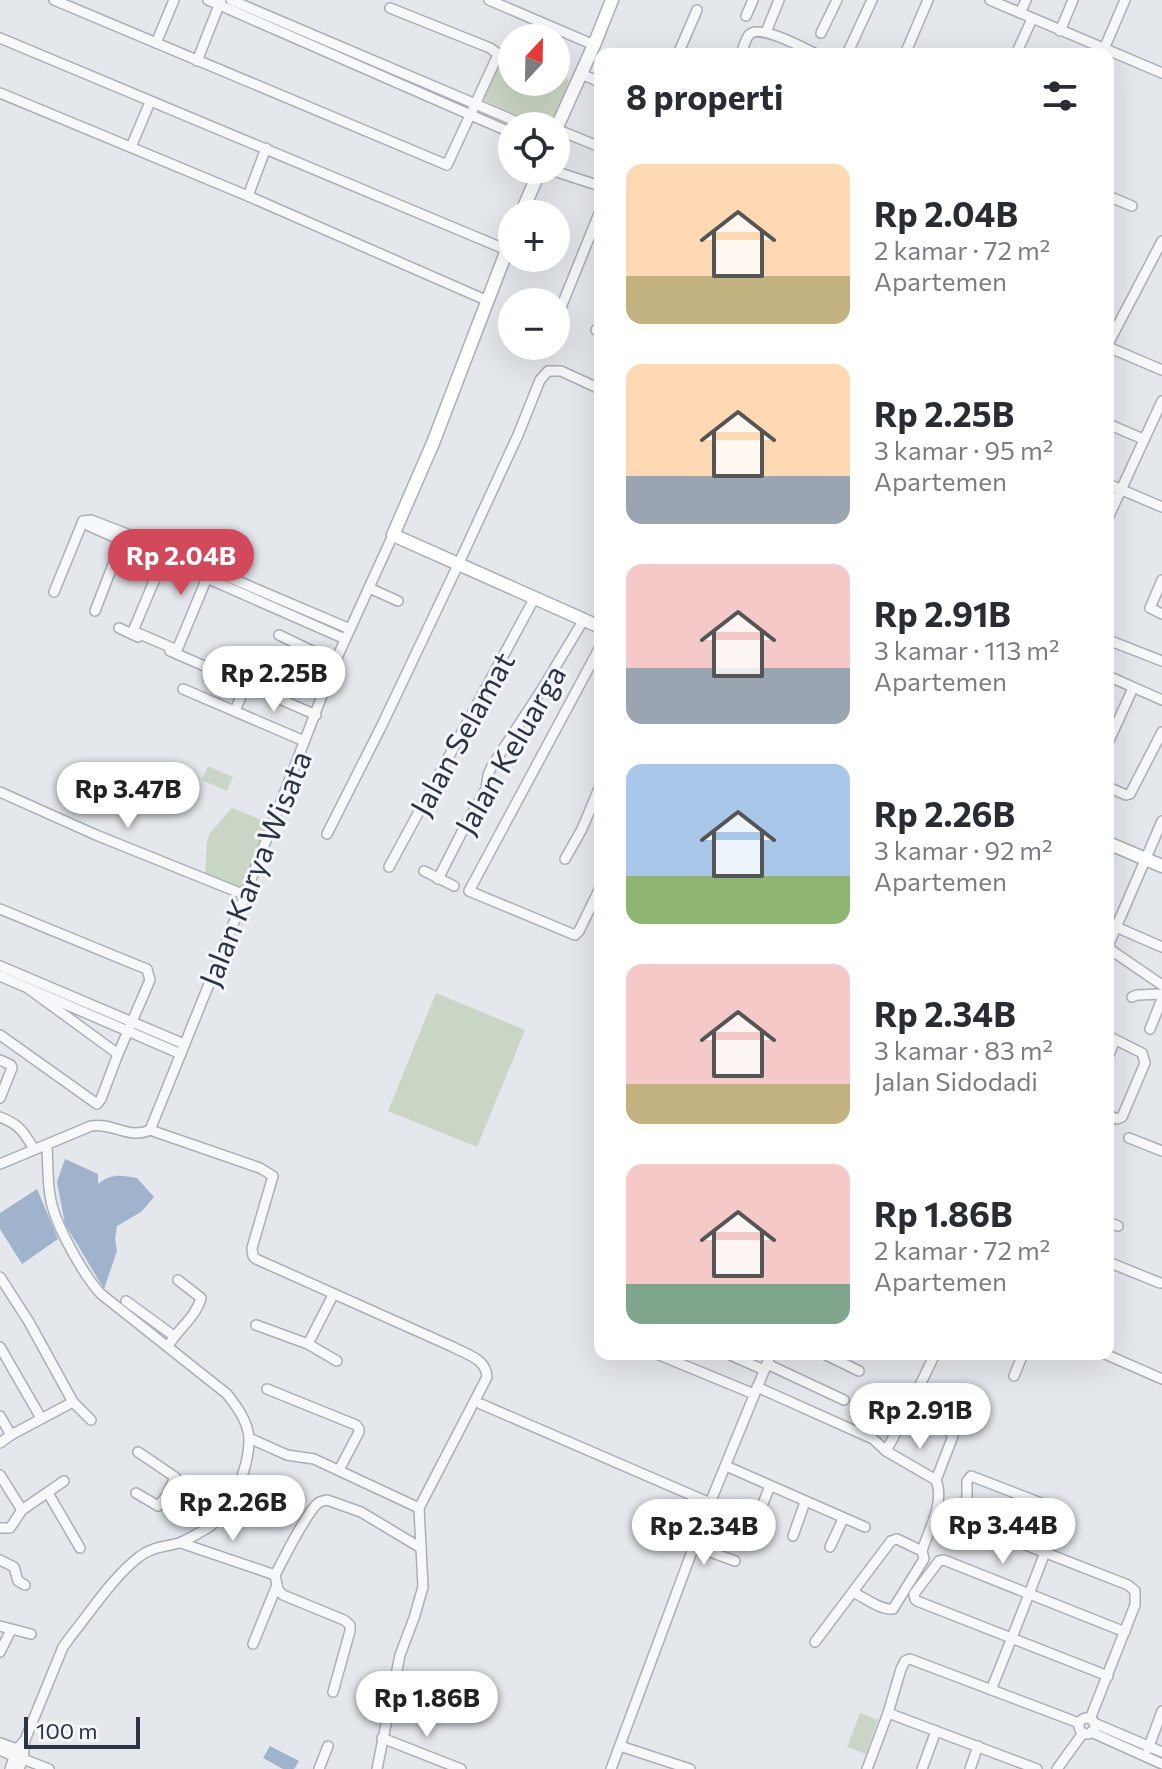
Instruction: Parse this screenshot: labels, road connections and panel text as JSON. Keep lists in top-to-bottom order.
{
  "streets": {
    "street": ["Jalan Selamat", "Jalan Keluarga", "Jalan Karya Wisata"]
  },
  "scale_bar": "100 m",
  "north": "top",
  "page": {
    "map_buttons": ["+", "−"],
    "heading": "8 properti",
    "list": [
      {
        "name": "Rp 2.04B",
        "note": "2 kamar · 72 m² · Apartemen"
      },
      {
        "name": "Rp 2.25B",
        "note": "3 kamar · 95 m² · Apartemen"
      },
      {
        "name": "Rp 2.91B",
        "note": "3 kamar · 113 m² · Apartemen"
      },
      {
        "name": "Rp 2.26B",
        "note": "3 kamar · 92 m² · Apartemen"
      },
      {
        "name": "Rp 2.34B",
        "note": "3 kamar · 83 m² · Jalan Sidodadi"
      },
      {
        "name": "Rp 1.86B",
        "note": "2 kamar · 72 m² · Apartemen"
      }
    ],
    "price": [
      "Rp 2.04B",
      "Rp 2.25B",
      "Rp 3.47B",
      "Rp 2.91B",
      "Rp 2.26B",
      "Rp 3.44B",
      "Rp 2.34B",
      "Rp 1.86B"
    ],
    "scale": "100 m"
  }
}
